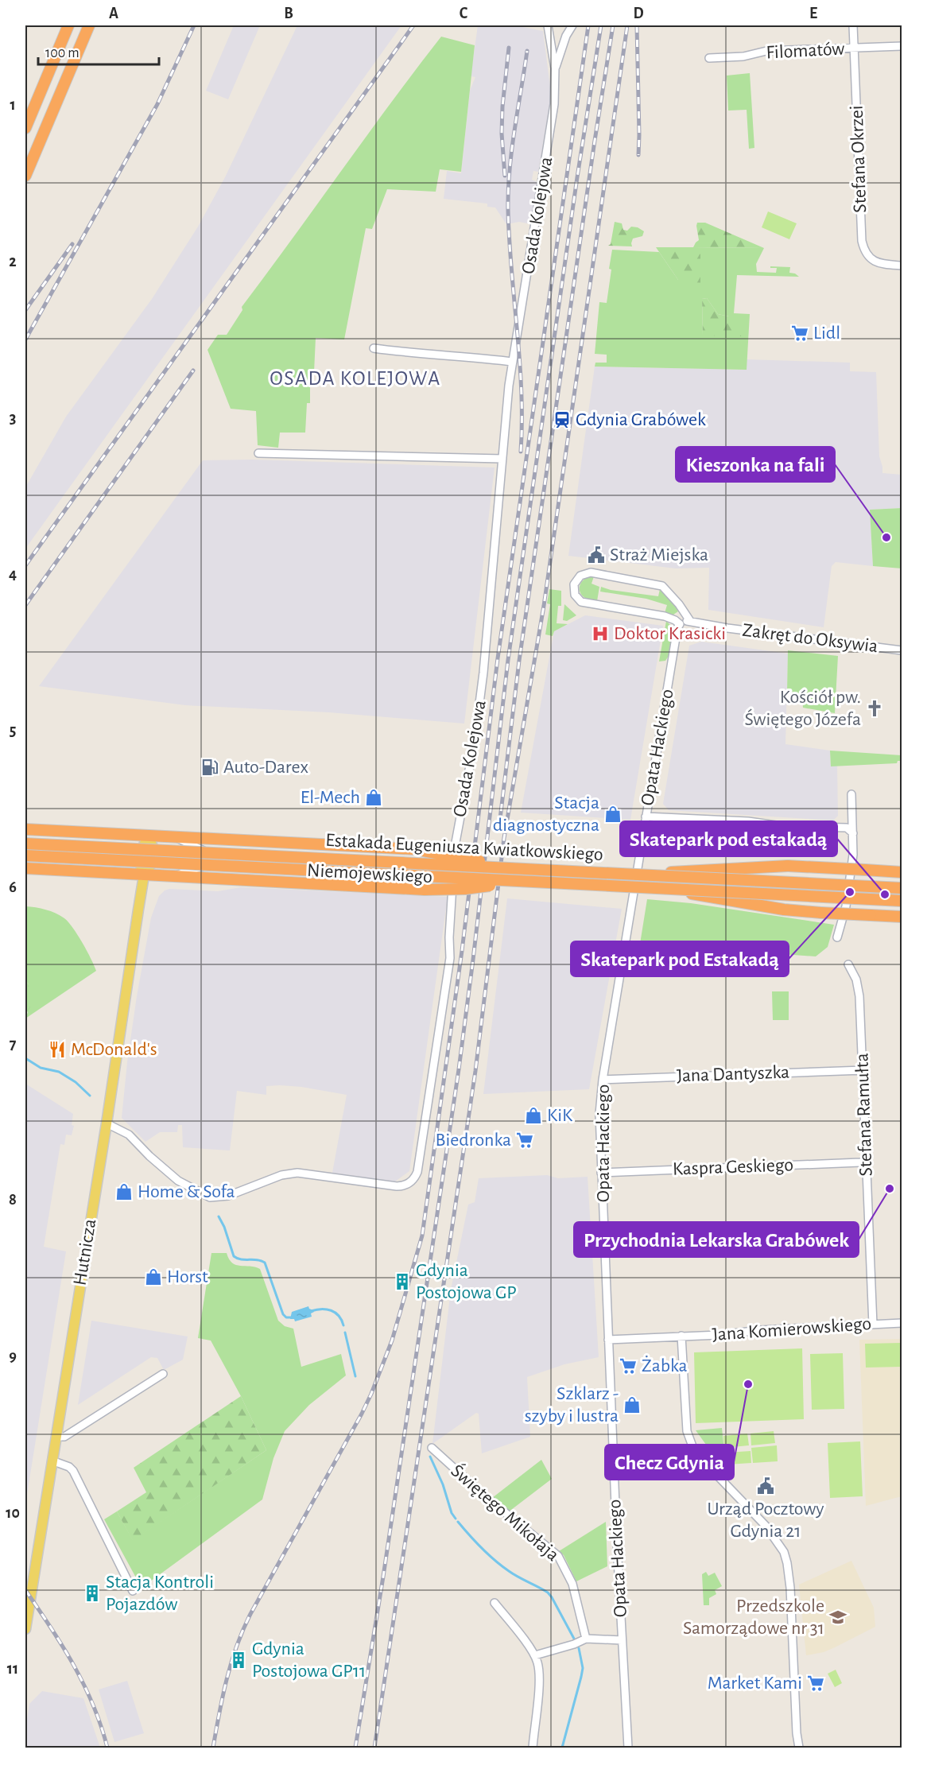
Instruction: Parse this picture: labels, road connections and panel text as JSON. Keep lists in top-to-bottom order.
{
  "streets": {
    "highway": ["Estakada Eugeniusza Kwiatkowskiego"],
    "main road": ["Hutnicza"],
    "street": [
      "Filomatów",
      "Stefana Okrzei",
      "Osada Kolejowa",
      "Zakręt do Oksywia",
      "Opata Hackiego",
      "Niemojewskiego",
      "Jana Dantyszka",
      "Stefana Ramułta",
      "Kaspra Geskiego",
      "Jana Komierowskiego",
      "Świętego Mikołaja"
    ]
  },
  "crossings": [
    ["Filomatów", "Stefana Okrzei"],
    ["Osada Kolejowa", "Niemojewskiego"],
    ["Osada Kolejowa", "Hutnicza"],
    ["Zakręt do Oksywia", "Opata Hackiego"],
    ["Opata Hackiego", "Jana Dantyszka"],
    ["Opata Hackiego", "Kaspra Geskiego"],
    ["Opata Hackiego", "Jana Komierowskiego"],
    ["Jana Dantyszka", "Stefana Ramułta"],
    ["Stefana Ramułta", "Kaspra Geskiego"],
    ["Stefana Ramułta", "Jana Komierowskiego"]
  ],
  "districts": ["OSADA KOLEJOWA"],
  "places": {
    "supermarket": [
      "Lidl",
      "Biedronka",
      "Żabka",
      "Market Kami"
    ],
    "station": ["Gdynia Grabówek"],
    "other": [
      "Kieszonka na fali",
      "Skatepark pod Estakadą",
      "Skatepark pod estakadą",
      "Przychodnia Lekarska Grabówek",
      "Checz Gdynia"
    ],
    "public building": ["Straż Miejska", "Urząd Pocztowy Gdynia 21"],
    "hospital": ["Doktor Krasicki"],
    "church": ["Kościół pw. Świętego Józefa"],
    "fuel station": ["Auto-Darex"],
    "shop": [
      "El-Mech",
      "Stacja diagnostyczna",
      "KiK",
      "Home & Sofa",
      "Horst",
      "Szklarz - szyby i lustra"
    ],
    "restaurant": ["McDonald's"],
    "building": ["Gdynia Postojowa GP", "Stacja Kontroli Pojazdów", "Gdynia Postojowa GP11"],
    "school or university": ["Przedszkole Samorządowe nr 31"]
  },
  "scale_bar": "100 m",
  "grid": {
    "columns": [
      "A",
      "B",
      "C",
      "D",
      "E"
    ],
    "rows": [
      "1",
      "2",
      "3",
      "4",
      "5",
      "6",
      "7",
      "8",
      "9",
      "10",
      "11"
    ]
  }
}
